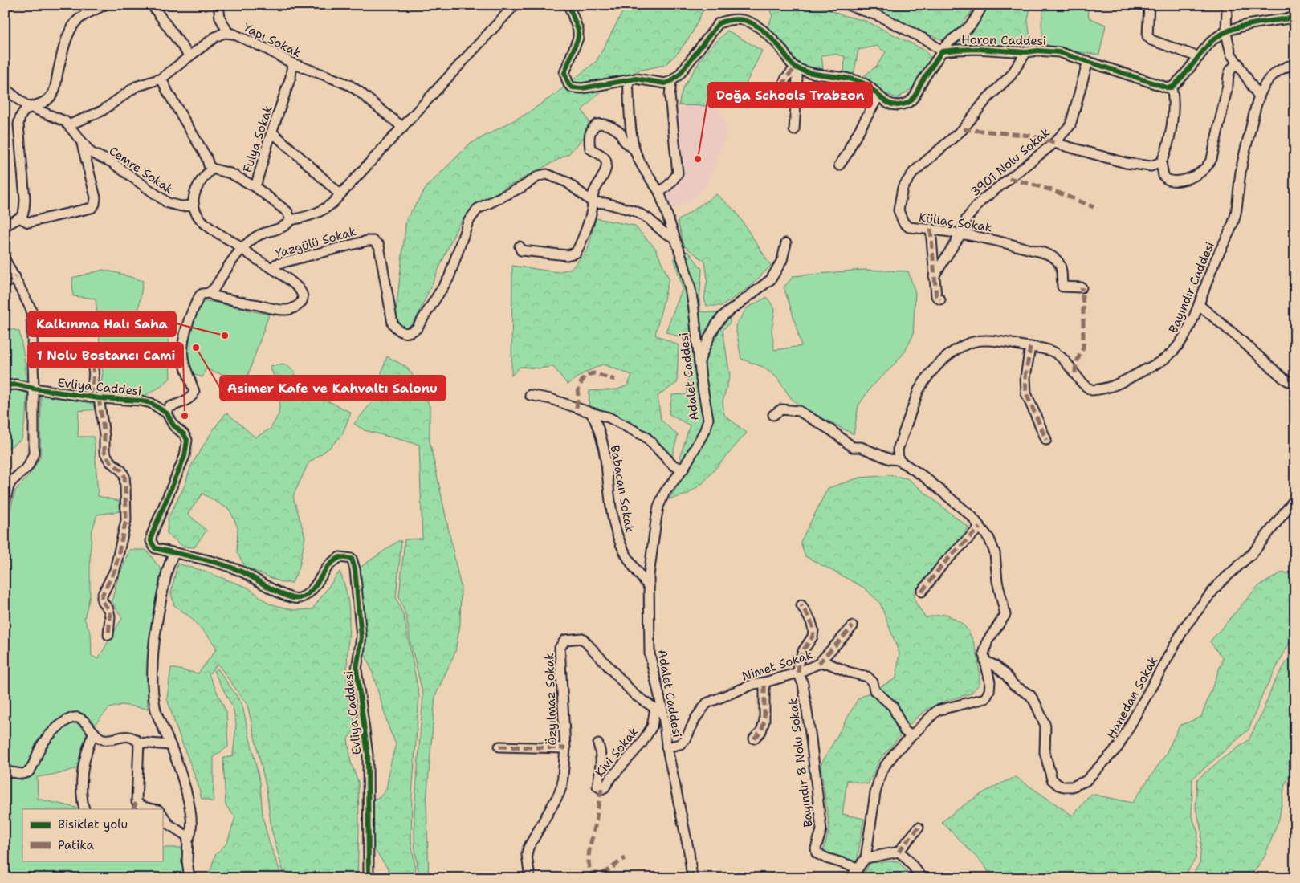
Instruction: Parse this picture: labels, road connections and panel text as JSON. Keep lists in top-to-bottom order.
{
  "streets": {
    "street": [
      "Yapı Sokak",
      "Horon Caddesi",
      "Fulya Sokak",
      "3901 Nolu Sokak",
      "Cemre Sokak",
      "Küllaç Sokak",
      "Yazgülü Sokak",
      "Bayındır Caddesi",
      "Adalet Caddesi",
      "Evliya Caddesi",
      "Babacan Sokak",
      "Nimet Sokak",
      "Hanedan Sokak",
      "Özyılmaz Sokak",
      "Kivi Sokak",
      "Bayındır 8 Nolu Sokak"
    ]
  },
  "crossings": [
    ["Yapı Sokak", "Fulya Sokak"],
    ["Yapı Sokak", "Cemre Sokak"],
    ["Horon Caddesi", "3901 Nolu Sokak"],
    ["Horon Caddesi", "Küllaç Sokak"],
    ["3901 Nolu Sokak", "Küllaç Sokak"],
    ["Yazgülü Sokak", "Adalet Caddesi"],
    ["Adalet Caddesi", "Babacan Sokak"],
    ["Adalet Caddesi", "Nimet Sokak"],
    ["Adalet Caddesi", "Özyılmaz Sokak"],
    ["Adalet Caddesi", "Kivi Sokak"],
    ["Nimet Sokak", "Bayındır 8 Nolu Sokak"],
    ["Özyılmaz Sokak", "Kivi Sokak"]
  ],
  "places": [
    "Doğa Schools Trabzon",
    "Kalkınma Halı Saha",
    "Asimer Kafe ve Kahvaltı Salonu",
    "1 Nolu Bostancı Cami"
  ],
  "legend": ["Bisiklet yolu", "Patika"]
}
